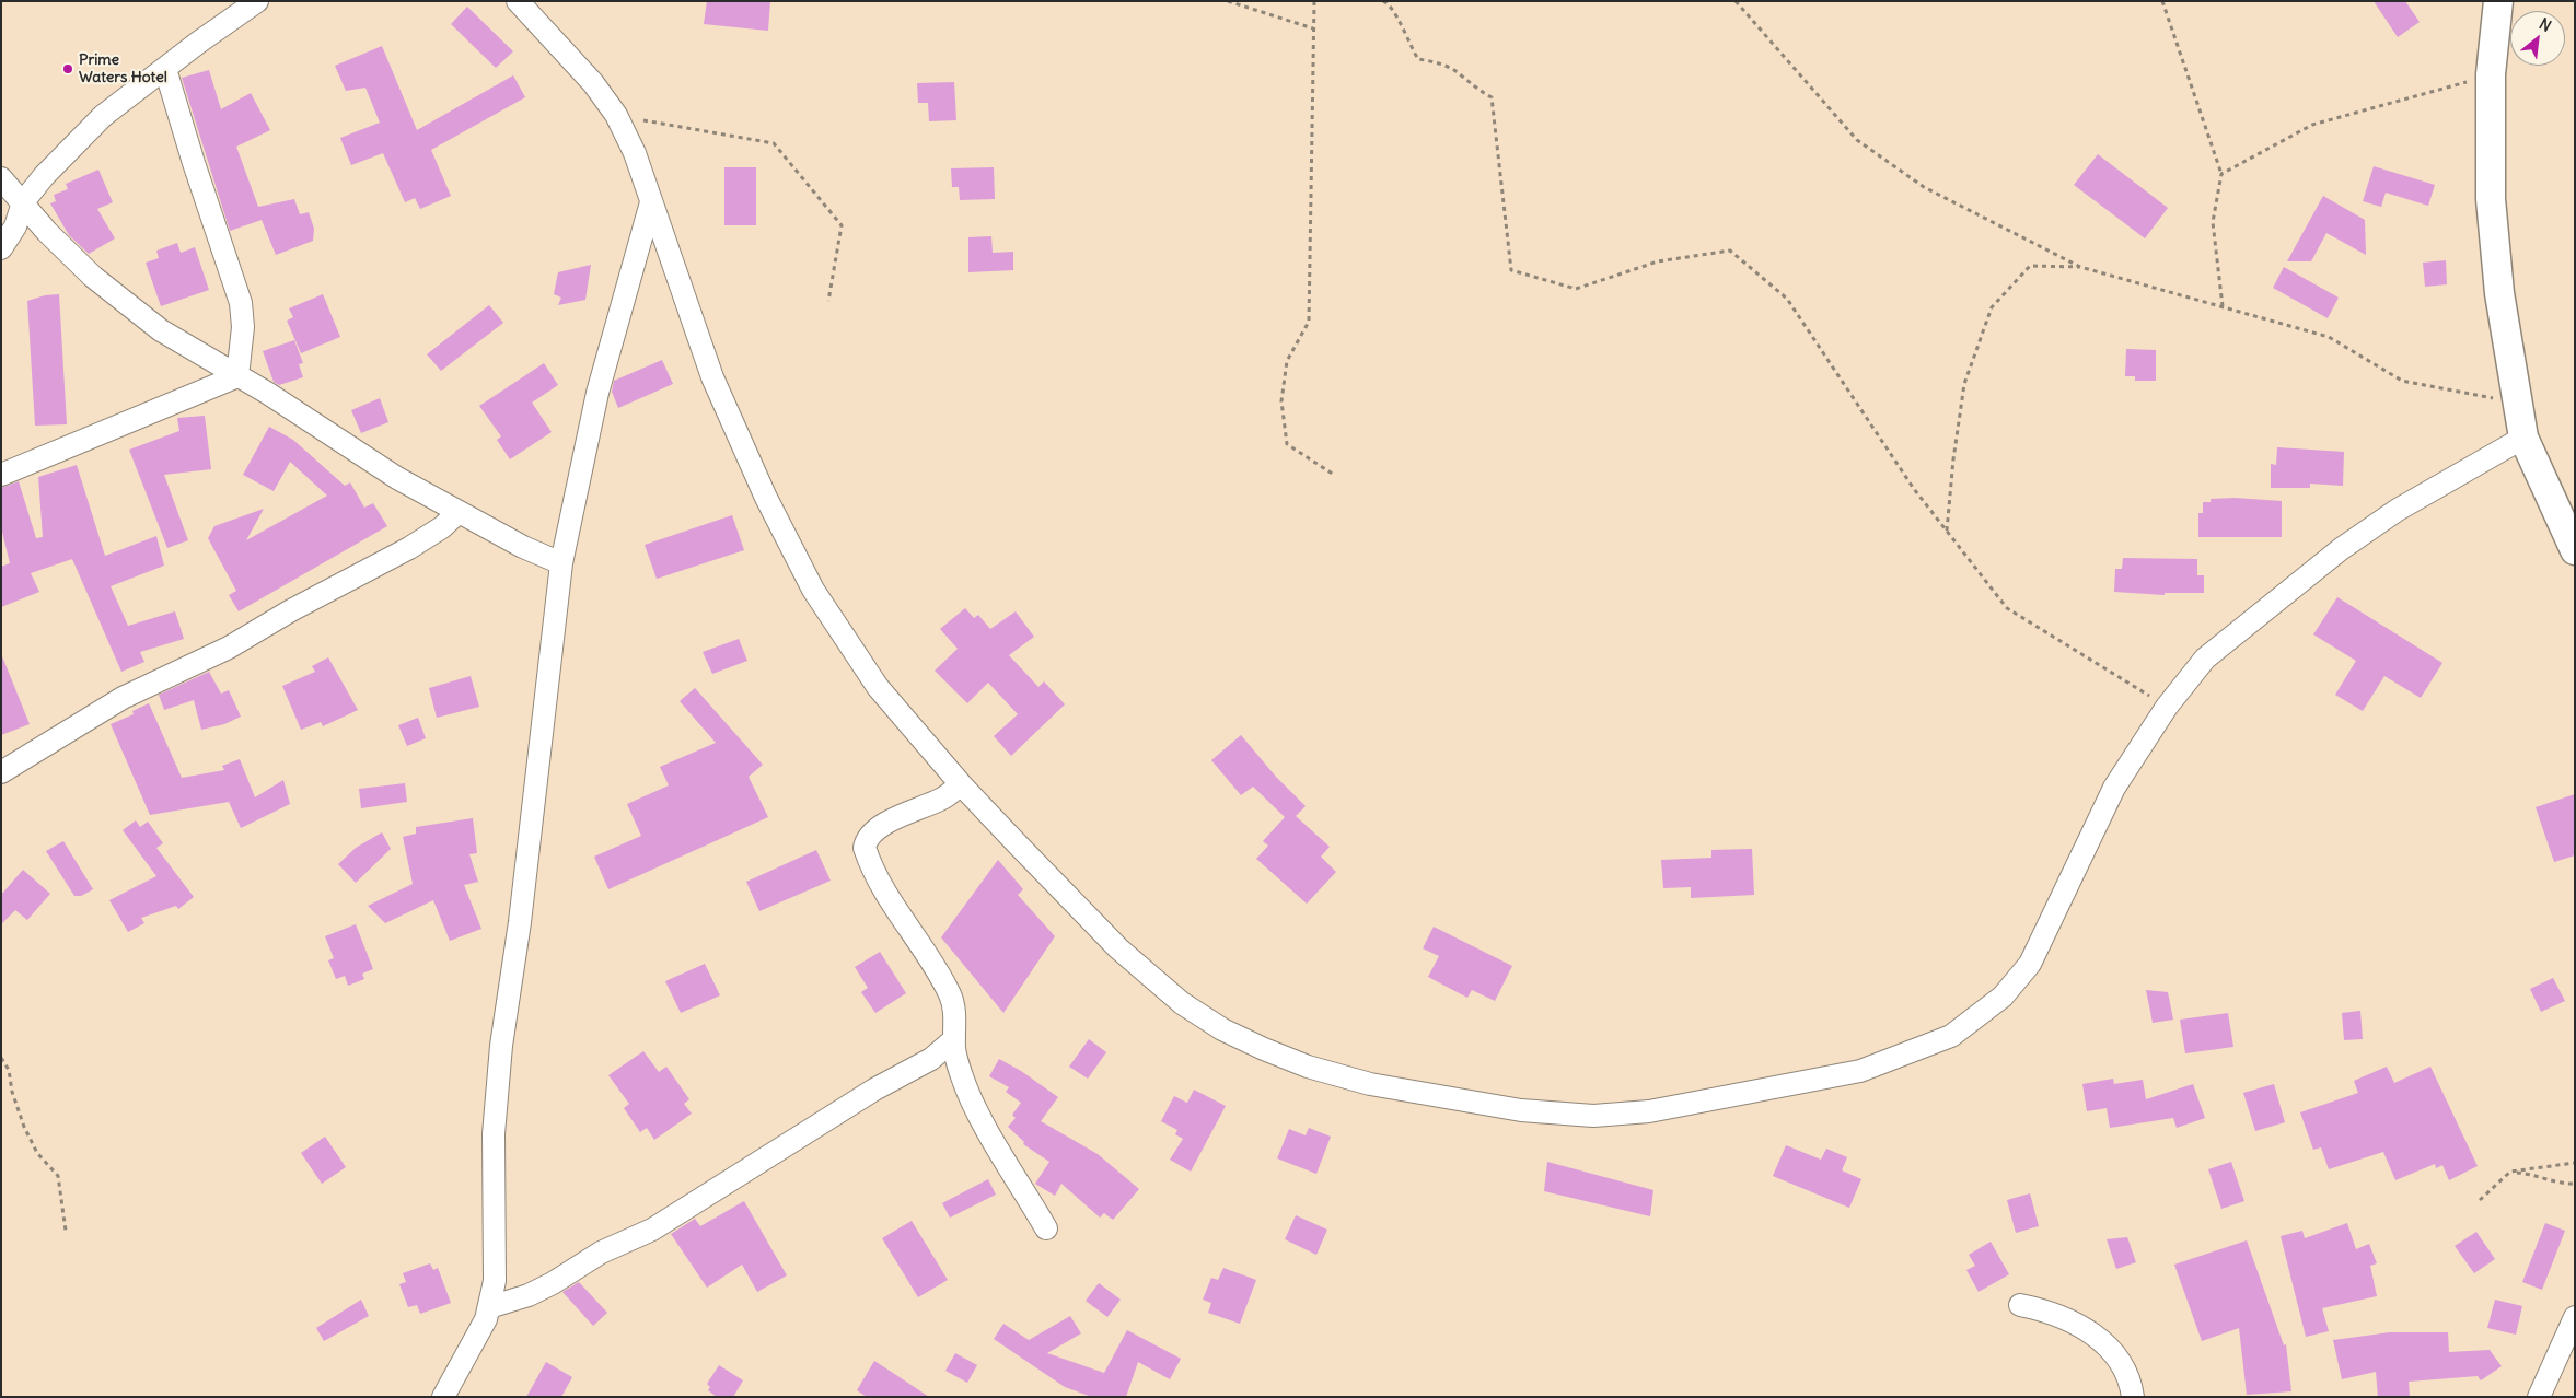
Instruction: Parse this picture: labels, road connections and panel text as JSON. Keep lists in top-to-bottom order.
{
  "places": ["Prime Waters Hotel"],
  "north": "top right"
}
